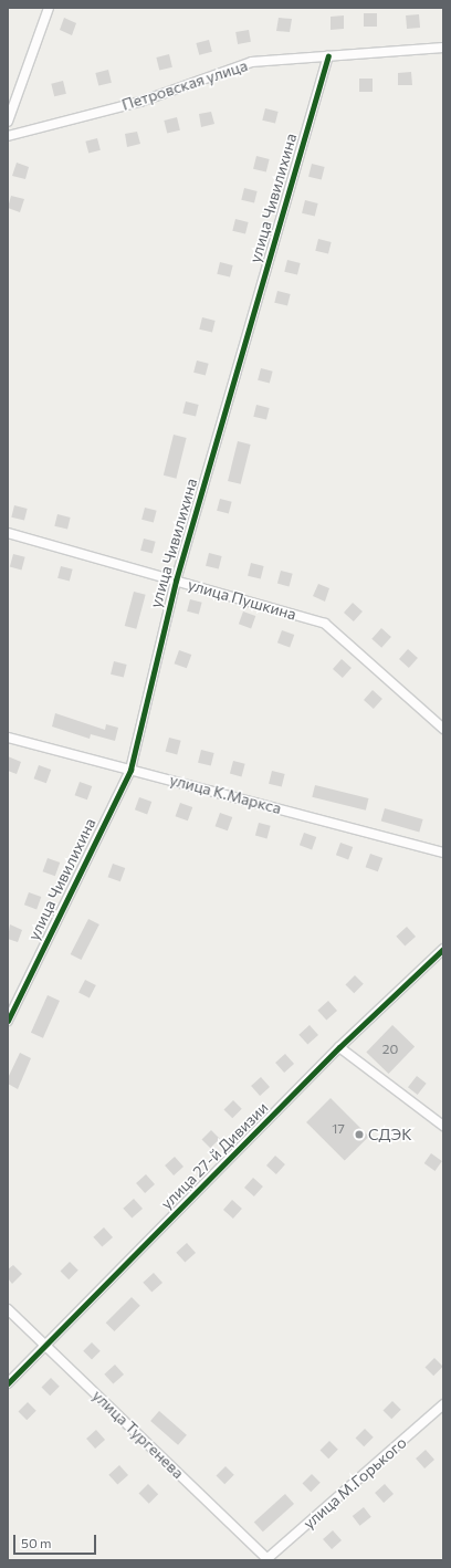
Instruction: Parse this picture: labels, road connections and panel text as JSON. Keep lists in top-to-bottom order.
{
  "streets": {
    "street": [
      "Петровская улица",
      "улица Чивилихина",
      "улица Пушкина",
      "улица К.Маркса",
      "улица 27-й Дивизии",
      "улица Тургенева",
      "улица М.Горького"
    ]
  },
  "crossings": [
    ["Петровская улица", "улица Чивилихина"],
    ["улица Чивилихина", "улица Пушкина"],
    ["улица Чивилихина", "улица К.Маркса"],
    ["улица 27-й Дивизии", "улица Тургенева"],
    ["улица Тургенева", "улица М.Горького"]
  ],
  "places": ["СДЭК"],
  "house_numbers": ["20", "17"],
  "scale_bar": "50 m"
}
